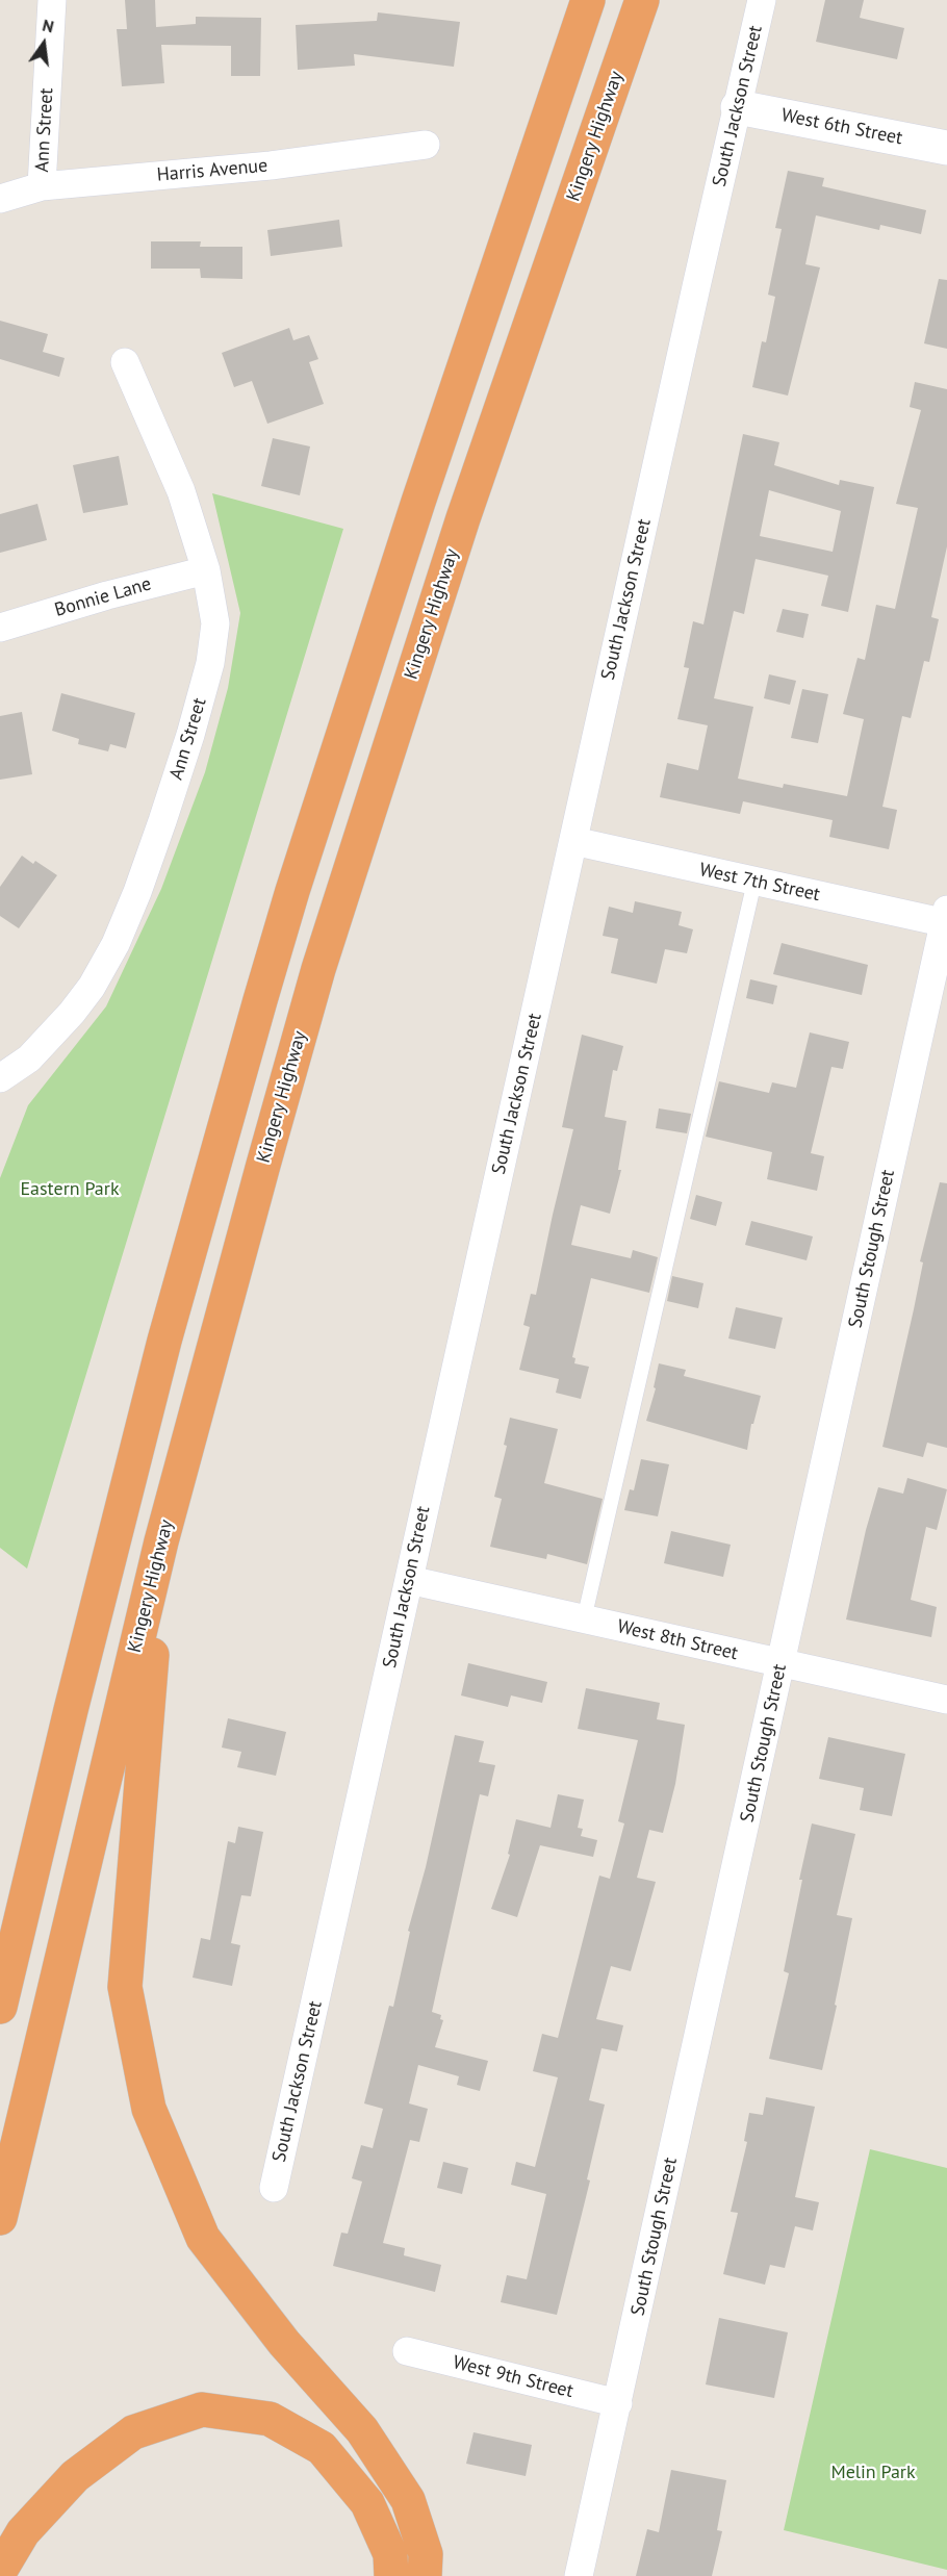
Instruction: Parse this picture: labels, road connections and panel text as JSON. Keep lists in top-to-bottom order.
{
  "streets": {
    "highway": ["Kingery Highway"],
    "street": [
      "South Jackson Street",
      "West 6th Street",
      "Ann Street",
      "Harris Avenue",
      "Bonnie Lane",
      "West 7th Street",
      "South Stough Street",
      "West 8th Street",
      "West 9th Street"
    ]
  },
  "crossings": [
    ["South Jackson Street", "West 6th Street"],
    ["South Jackson Street", "West 7th Street"],
    ["South Jackson Street", "West 8th Street"],
    ["Ann Street", "Harris Avenue"],
    ["Ann Street", "Bonnie Lane"],
    ["West 7th Street", "South Stough Street"],
    ["South Stough Street", "West 8th Street"],
    ["South Stough Street", "West 9th Street"]
  ],
  "parks": ["Eastern Park", "Melin Park"],
  "north": "top"
}
